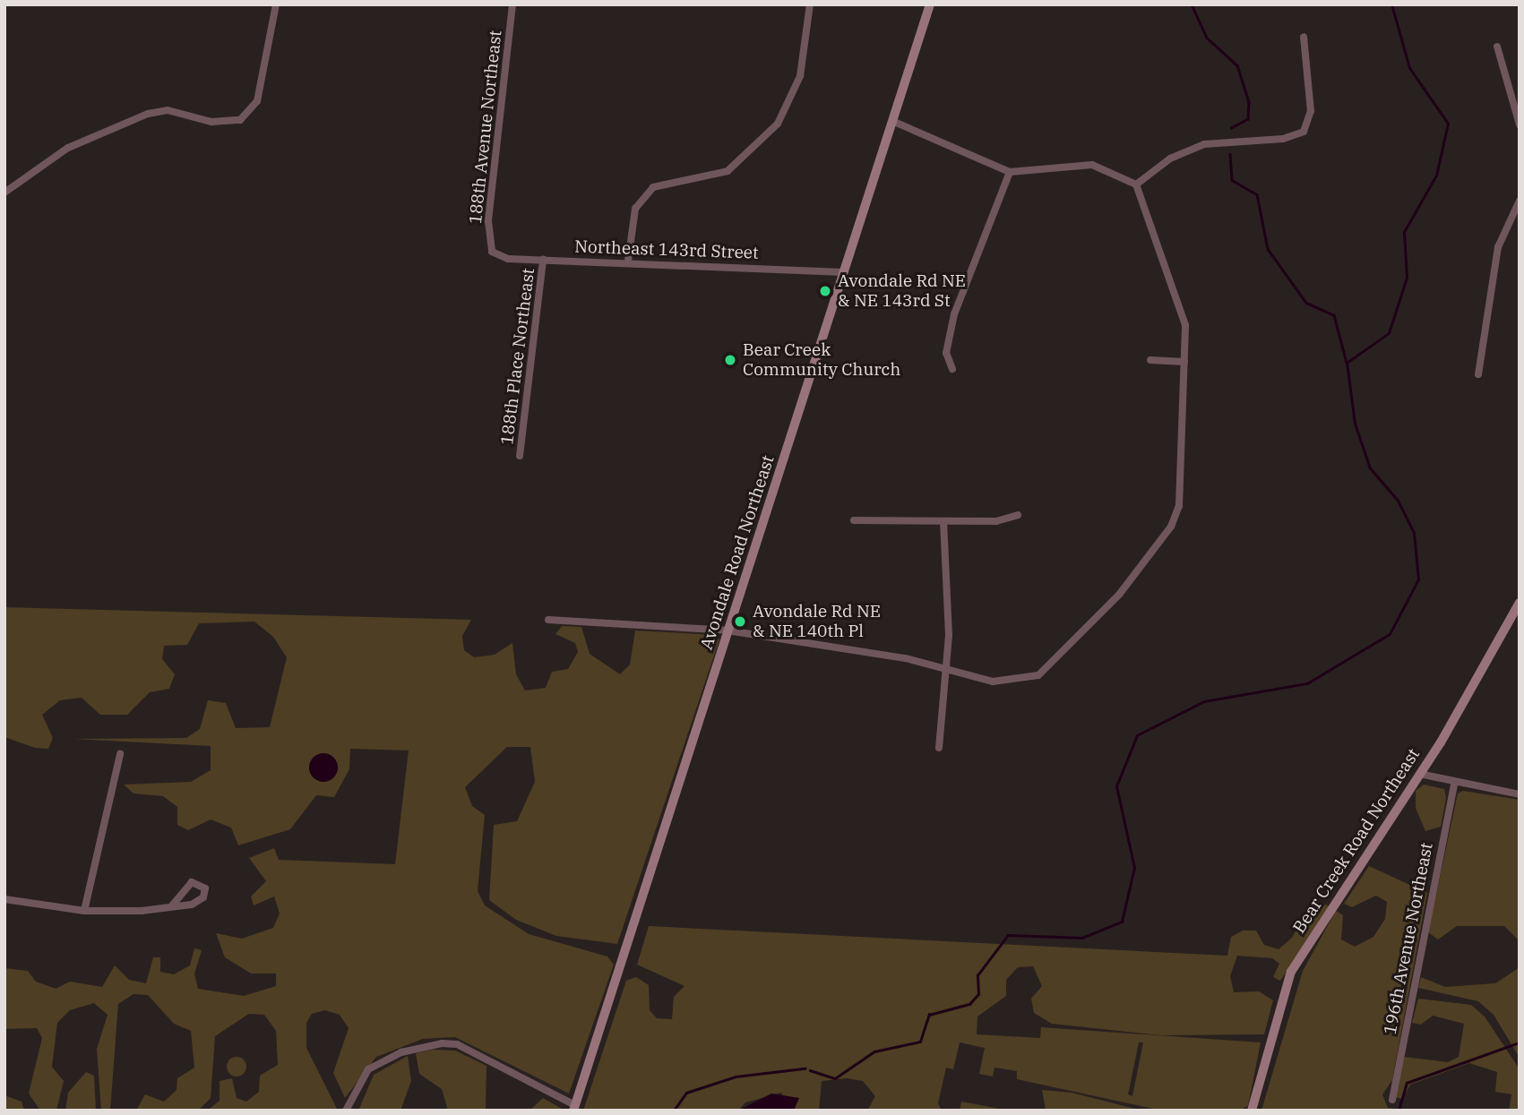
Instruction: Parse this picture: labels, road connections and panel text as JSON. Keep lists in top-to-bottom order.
{
  "streets": {
    "main road": ["Avondale Road Northeast", "Bear Creek Road Northeast"],
    "street": [
      "188th Avenue Northeast",
      "Northeast 143rd Street",
      "188th Place Northeast",
      "196th Avenue Northeast"
    ]
  },
  "crossings": [
    ["188th Avenue Northeast", "Northeast 143rd Street"],
    ["Northeast 143rd Street", "188th Place Northeast"],
    ["Northeast 143rd Street", "Avondale Road Northeast"]
  ],
  "places": ["Avondale Rd NE & NE 143rd St", "Bear Creek Community Church", "Avondale Rd NE & NE 140th Pl"]
}
